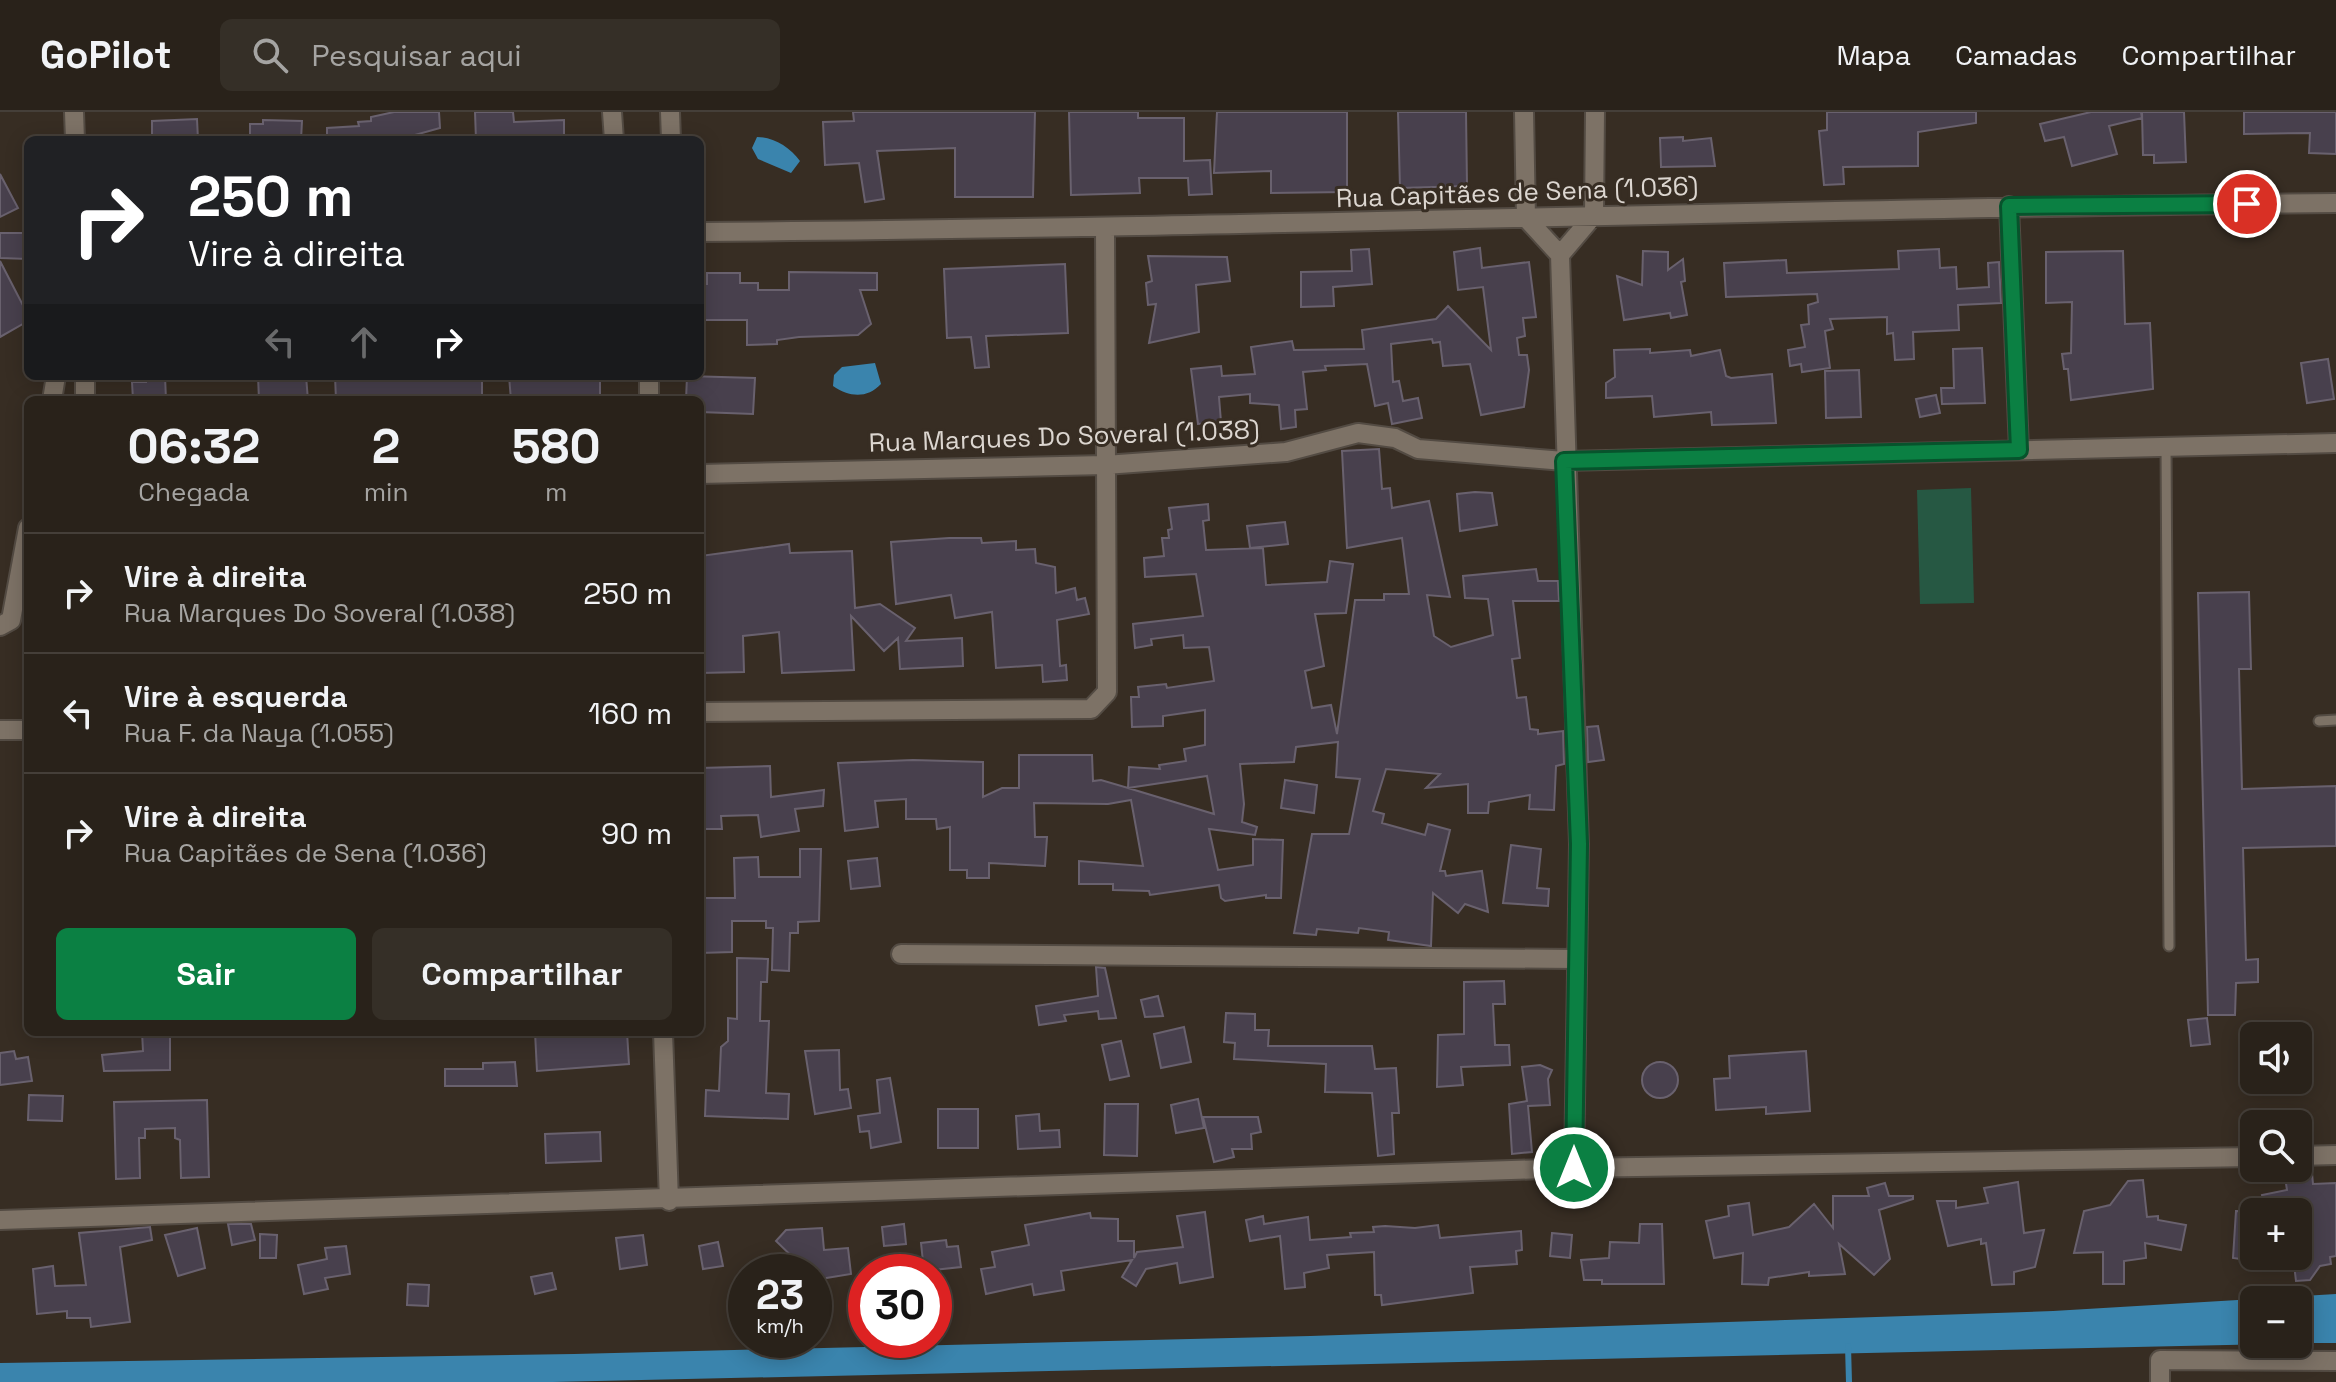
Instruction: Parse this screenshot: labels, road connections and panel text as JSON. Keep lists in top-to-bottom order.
{
  "streets": {
    "street": ["Rua Capitães de Sena (1.036)", "Rua Marques Do Soveral (1.038)"]
  },
  "page": {
    "header": "GoPilot",
    "search": "Pesquisar aqui",
    "nav": ["Mapa", "Camadas", "Compartilhar"],
    "turn": ["250 m", "Vire à direita"],
    "eta": [
      "06:32",
      "Chegada",
      "2",
      "min",
      "580",
      "m"
    ],
    "list": [
      {
        "name": "Vire à direita",
        "note": "Rua Marques Do Soveral (1.038)",
        "value": "250 m"
      },
      {
        "name": "Vire à esquerda",
        "note": "Rua F. da Naya (1.055)",
        "value": "160 m"
      },
      {
        "name": "Vire à direita",
        "note": "Rua Capitães de Sena (1.036)",
        "value": "90 m"
      }
    ],
    "buttons": ["Sair", "Compartilhar"],
    "map_buttons": ["+", "−"],
    "speed": "23 km/h",
    "limit": "30"
  }
}
